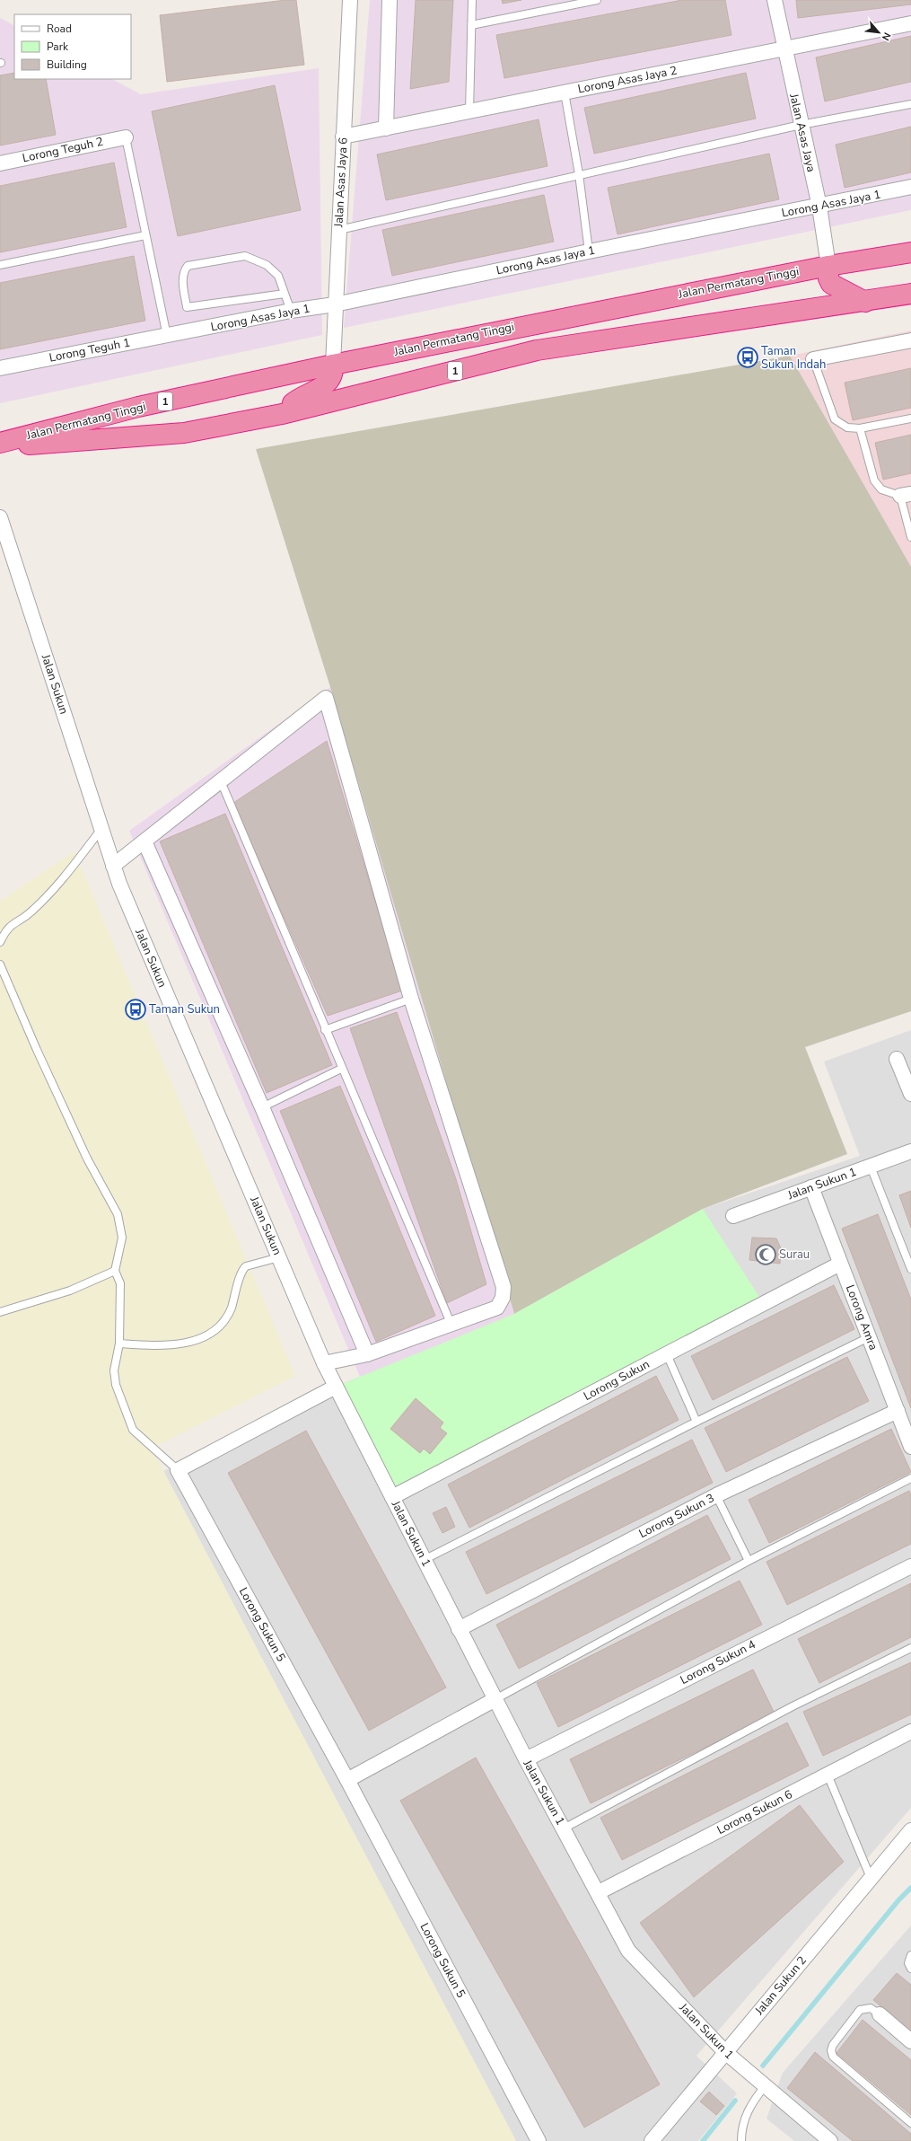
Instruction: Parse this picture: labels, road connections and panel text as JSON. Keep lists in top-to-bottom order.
{
  "streets": {
    "highway": ["Jalan Permatang Tinggi", "1"],
    "street": [
      "Lorong Asas Jaya 2",
      "Jalan Asas Jaya",
      "Lorong Teguh 2",
      "Jalan Asas Jaya 6",
      "Lorong Asas Jaya 1",
      "Lorong Teguh 1",
      "Jalan Sukun",
      "Jalan Sukun 1",
      "Lorong Amra",
      "Lorong Sukun",
      "Lorong Sukun 3",
      "Lorong Sukun 5",
      "Lorong Sukun 4",
      "Lorong Sukun 6",
      "Jalan Sukun 2"
    ]
  },
  "crossings": [
    ["Lorong Asas Jaya 2", "Jalan Asas Jaya"],
    ["Lorong Asas Jaya 2", "Jalan Asas Jaya 6"],
    ["Jalan Asas Jaya", "Lorong Asas Jaya 1"],
    ["Jalan Asas Jaya", "Jalan Permatang Tinggi"],
    ["Jalan Asas Jaya 6", "Lorong Asas Jaya 1"],
    ["Jalan Asas Jaya 6", "Jalan Permatang Tinggi"],
    ["Lorong Asas Jaya 1", "Lorong Teguh 1"],
    ["Jalan Sukun", "Jalan Sukun 1"],
    ["Jalan Sukun 1", "Lorong Amra"],
    ["Jalan Sukun 1", "Lorong Sukun"],
    ["Jalan Sukun 1", "Lorong Sukun 3"],
    ["Jalan Sukun 1", "Lorong Sukun 4"],
    ["Jalan Sukun 1", "Lorong Sukun 6"],
    ["Jalan Sukun 1", "Jalan Sukun 2"],
    ["Lorong Amra", "Lorong Sukun"],
    ["Lorong Amra", "Lorong Sukun 3"]
  ],
  "places": {
    "bus stop": ["Taman Sukun Indah", "Taman Sukun"],
    "mosque": ["Surau"]
  },
  "legend": ["Road", "Park", "Building"],
  "north": "bottom right"
}
